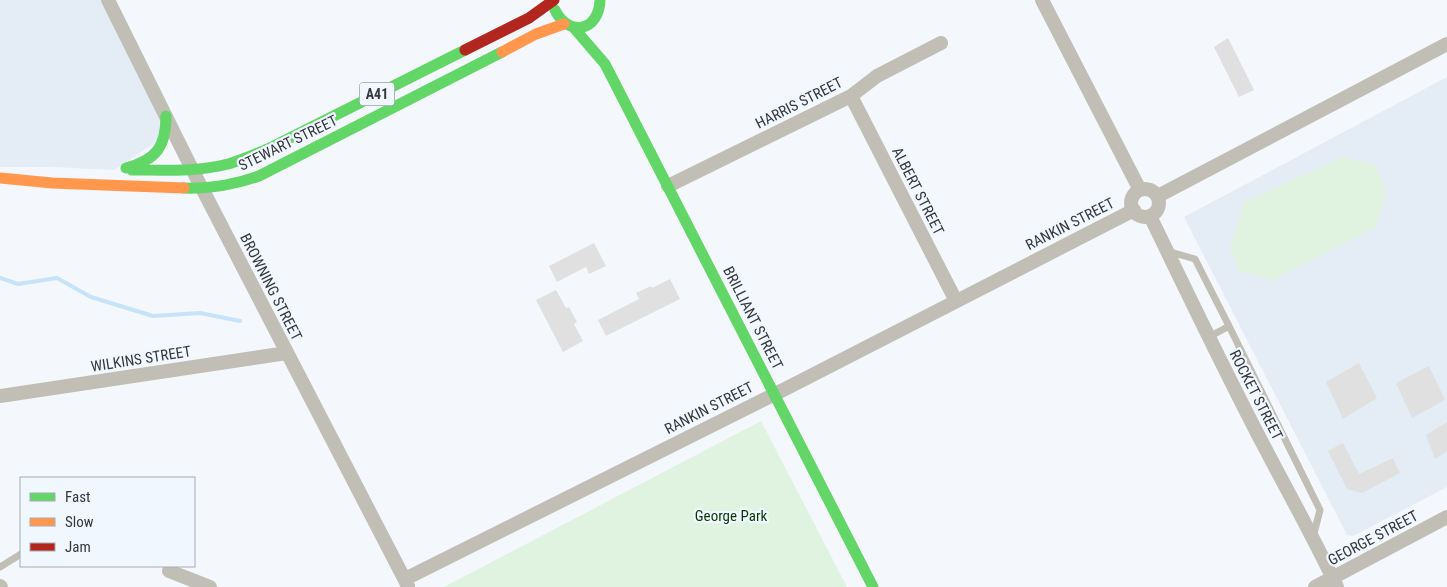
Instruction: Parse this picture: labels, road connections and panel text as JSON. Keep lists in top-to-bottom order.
{
  "streets": {
    "main road": ["A41", "STEWART STREET", "BRILLIANT STREET"],
    "street": [
      "HARRIS STREET",
      "ALBERT STREET",
      "RANKIN STREET",
      "BROWNING STREET",
      "WILKINS STREET",
      "ROCKET STREET",
      "GEORGE STREET"
    ]
  },
  "crossings": [
    ["HARRIS STREET", "ALBERT STREET"],
    ["HARRIS STREET", "BRILLIANT STREET"],
    ["STEWART STREET", "BROWNING STREET"],
    ["STEWART STREET", "BRILLIANT STREET"],
    ["ALBERT STREET", "RANKIN STREET"],
    ["RANKIN STREET", "BROWNING STREET"],
    ["RANKIN STREET", "BRILLIANT STREET"],
    ["RANKIN STREET", "ROCKET STREET"],
    ["BROWNING STREET", "WILKINS STREET"],
    ["ROCKET STREET", "GEORGE STREET"]
  ],
  "parks": ["George Park"],
  "legend": ["Fast", "Slow", "Jam"]
}
